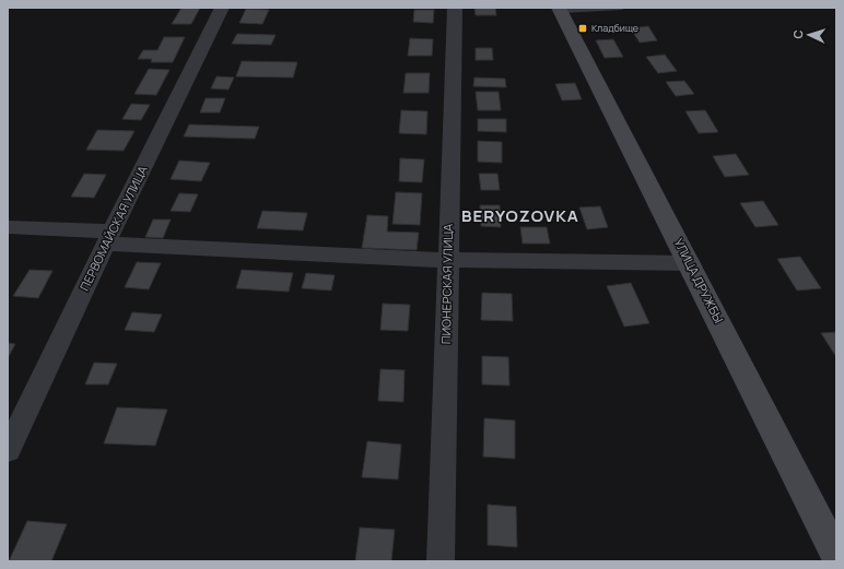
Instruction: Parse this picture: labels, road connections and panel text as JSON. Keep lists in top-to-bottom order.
{
  "streets": {
    "main road": ["УЛИЦА ДРУЖБЫ"],
    "street": ["ПЕРВОМАЙСКАЯ УЛИЦА", "ПИОНЕРСКАЯ УЛИЦА"]
  },
  "districts": ["BERYOZOVKA"],
  "places": {
    "transit": ["Кладбище"]
  },
  "north": "left"
}
